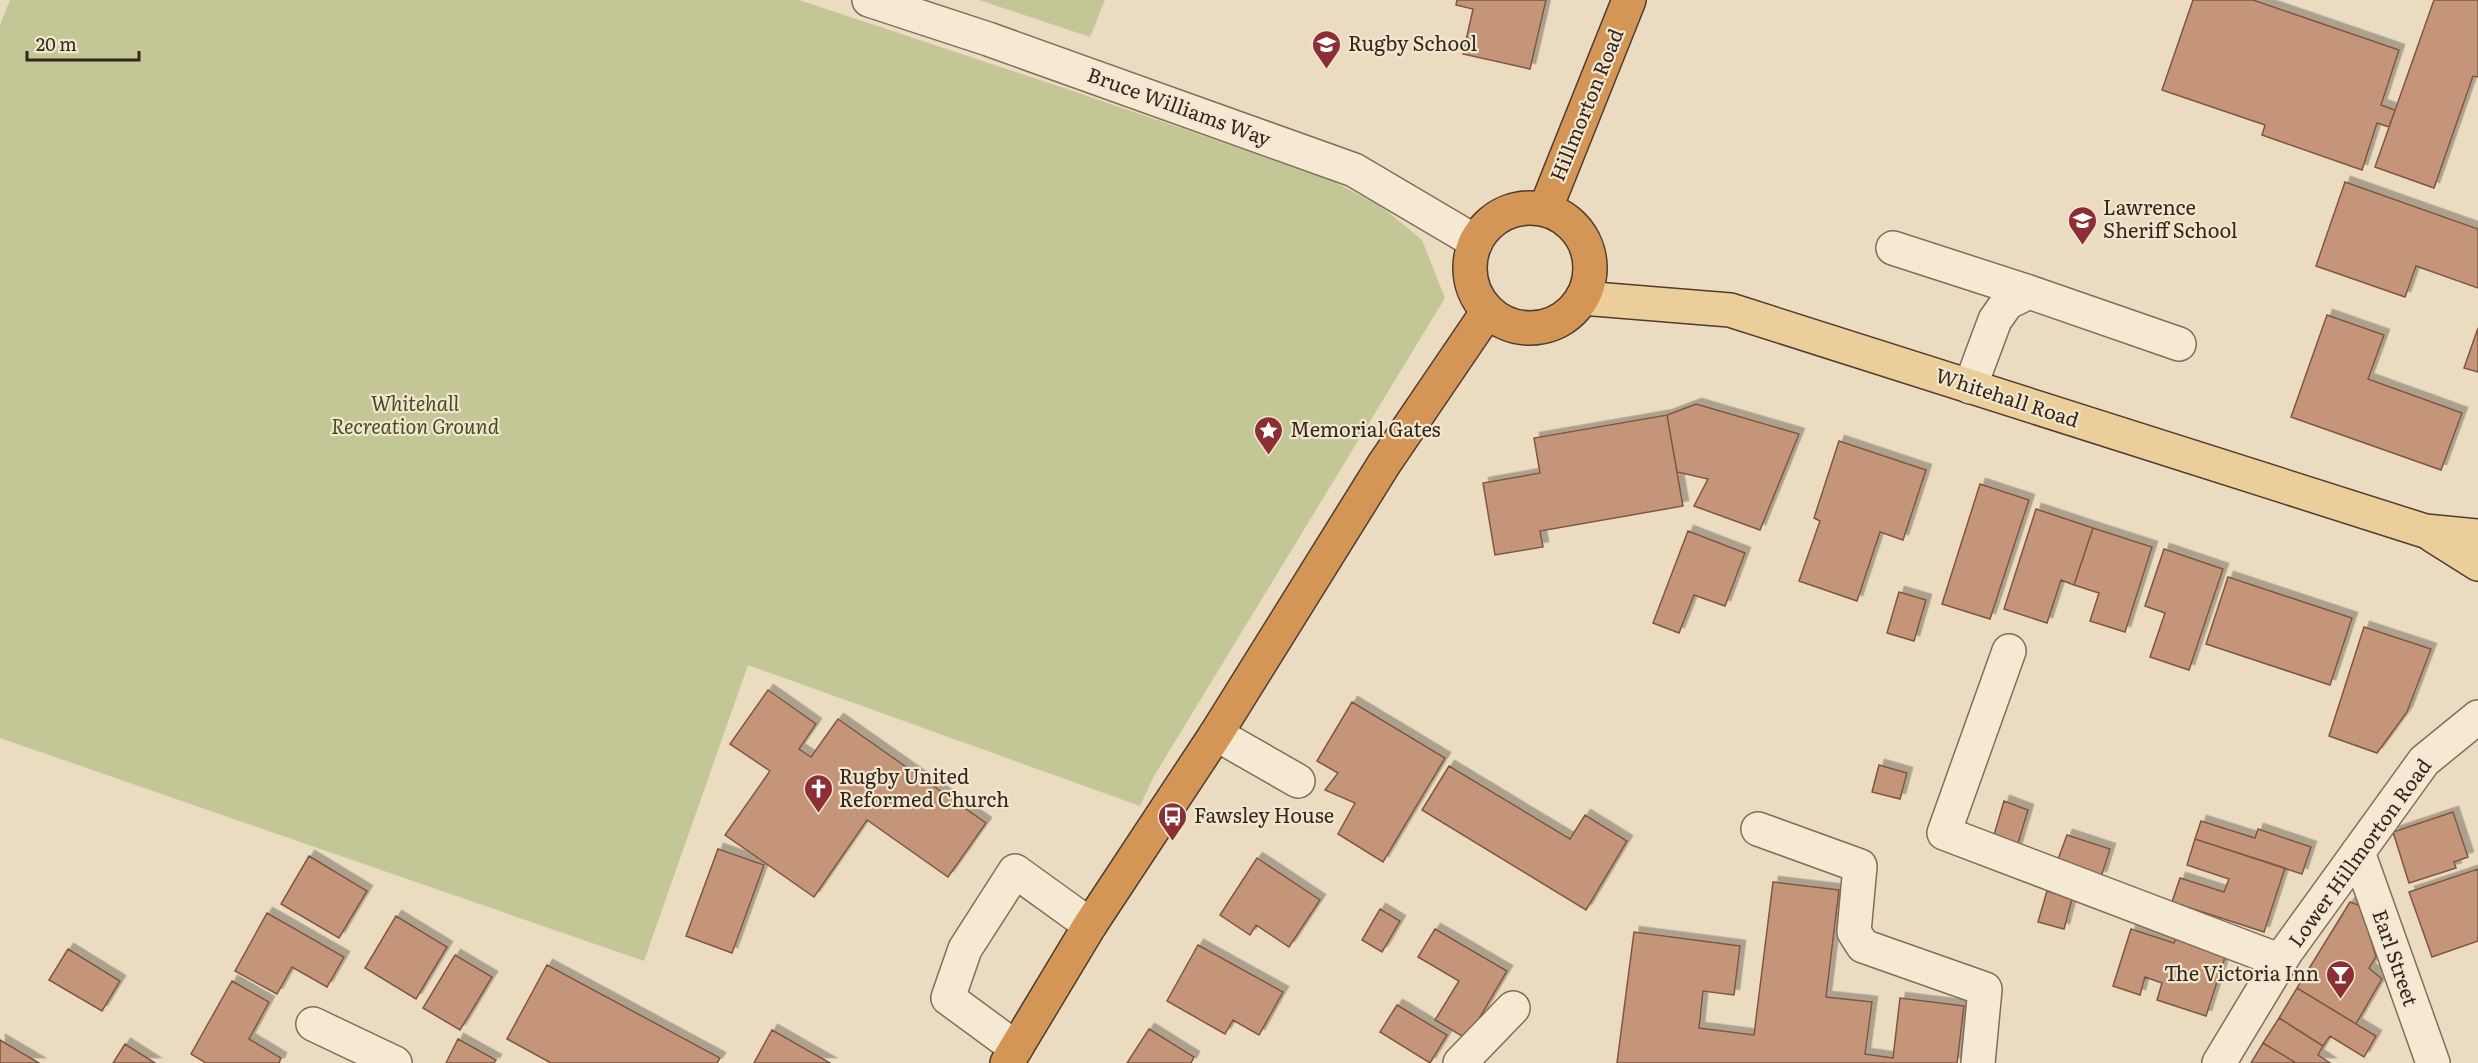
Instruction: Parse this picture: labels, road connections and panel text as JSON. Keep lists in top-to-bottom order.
{
  "streets": {
    "highway": ["Hillmorton Road"],
    "main road": ["Whitehall Road"],
    "street": ["Bruce Williams Way", "Lower Hillmorton Road", "Earl Street"]
  },
  "crossings": [
    ["Hillmorton Road", "Bruce Williams Way"],
    ["Hillmorton Road", "Whitehall Road"],
    ["Bruce Williams Way", "Whitehall Road"],
    ["Lower Hillmorton Road", "Earl Street"]
  ],
  "parks": ["Whitehall Recreation Ground"],
  "places": {
    "school or university": ["Rugby School", "Lawrence Sheriff School"],
    "place": ["Memorial Gates"],
    "church": ["Rugby United Reformed Church"],
    "bus stop": ["Fawsley House"],
    "bar": ["The Victoria Inn"]
  },
  "scale_bar": "20 m"
}
